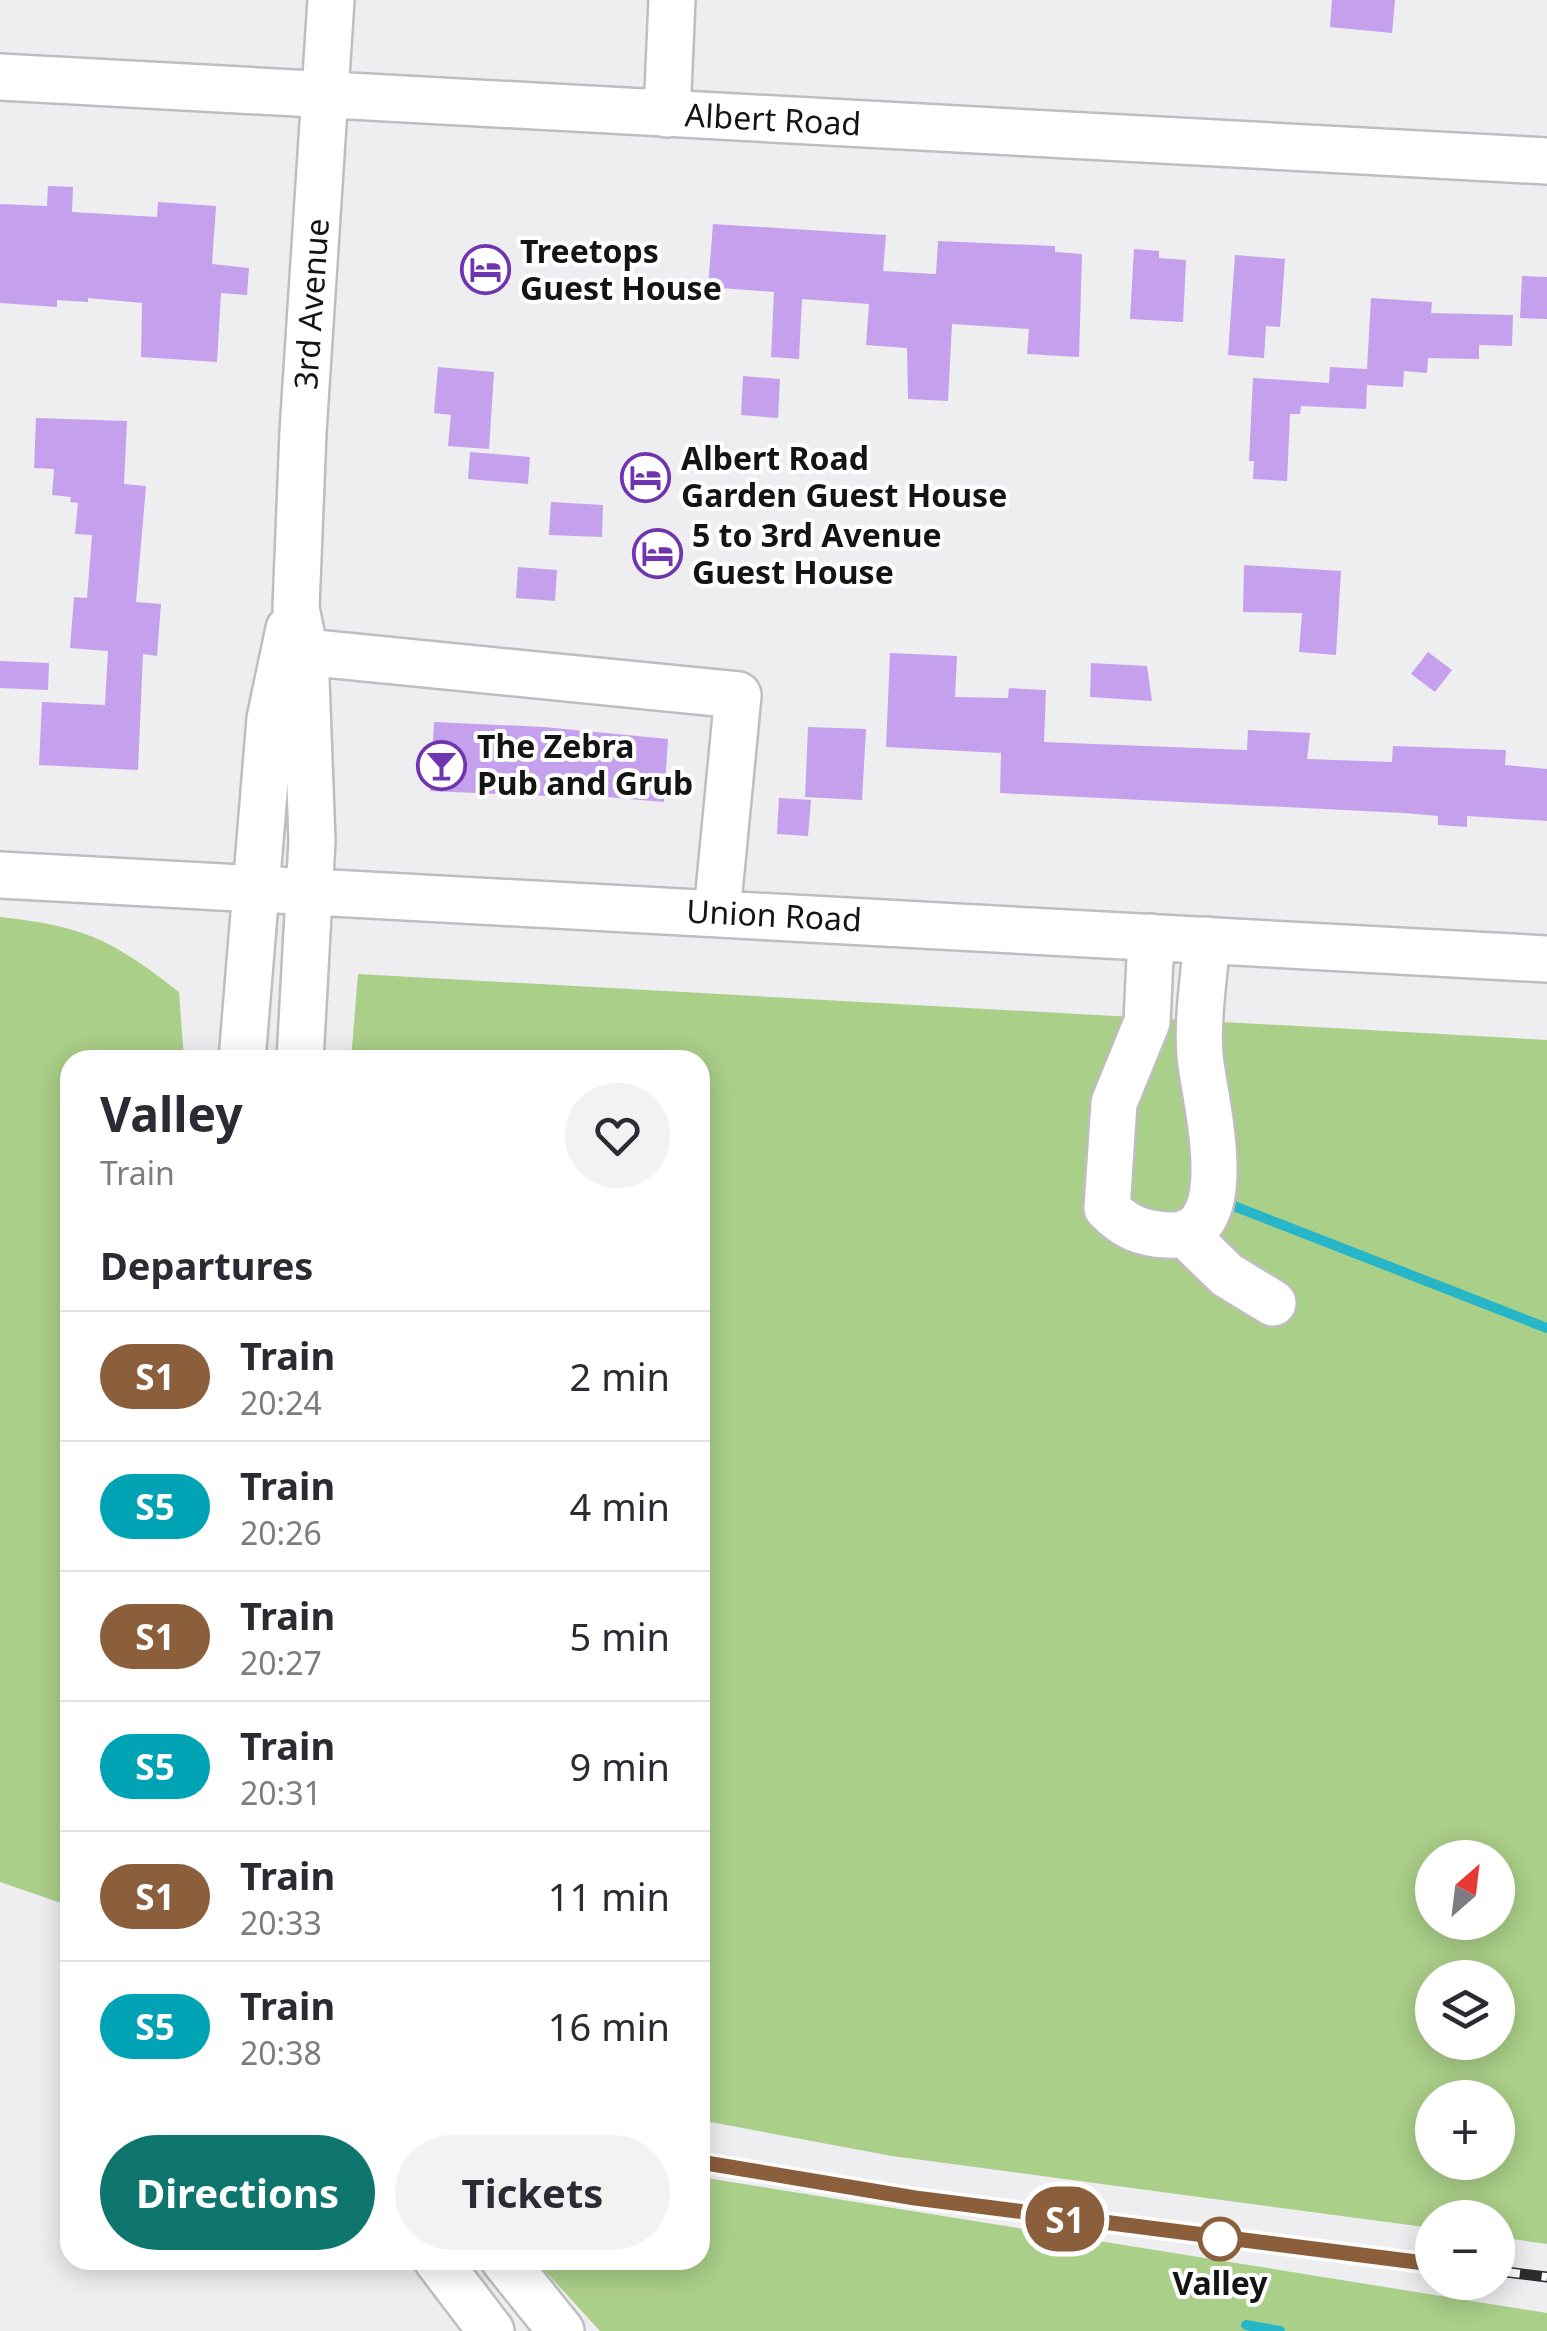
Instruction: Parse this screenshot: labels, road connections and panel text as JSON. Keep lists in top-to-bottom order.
{
  "streets": {
    "street": ["Albert Road", "3rd Avenue", "Union Road"]
  },
  "crossings": [
    ["Albert Road", "3rd Avenue"],
    ["3rd Avenue", "Union Road"]
  ],
  "places": {
    "hotel": ["Treetops Guest House", "Albert Road Garden Guest House", "5 to 3rd Avenue Guest House"],
    "bar": ["The Zebra Pub and Grub"],
    "other": ["Valley"]
  },
  "north": "top right",
  "page": {
    "on_map": "S1",
    "heading": [
      ["Valley", "Train"],
      "Departures"
    ],
    "list": [
      {
        "mark": "S1",
        "name": "Train",
        "note": "20:24",
        "value": "2 min"
      },
      {
        "mark": "S5",
        "name": "Train",
        "note": "20:26",
        "value": "4 min"
      },
      {
        "mark": "S1",
        "name": "Train",
        "note": "20:27",
        "value": "5 min"
      },
      {
        "mark": "S5",
        "name": "Train",
        "note": "20:31",
        "value": "9 min"
      },
      {
        "mark": "S1",
        "name": "Train",
        "note": "20:33",
        "value": "11 min"
      },
      {
        "mark": "S5",
        "name": "Train",
        "note": "20:38",
        "value": "16 min"
      }
    ],
    "map_buttons": ["+", "−"],
    "buttons": ["Directions", "Tickets"]
  }
}
